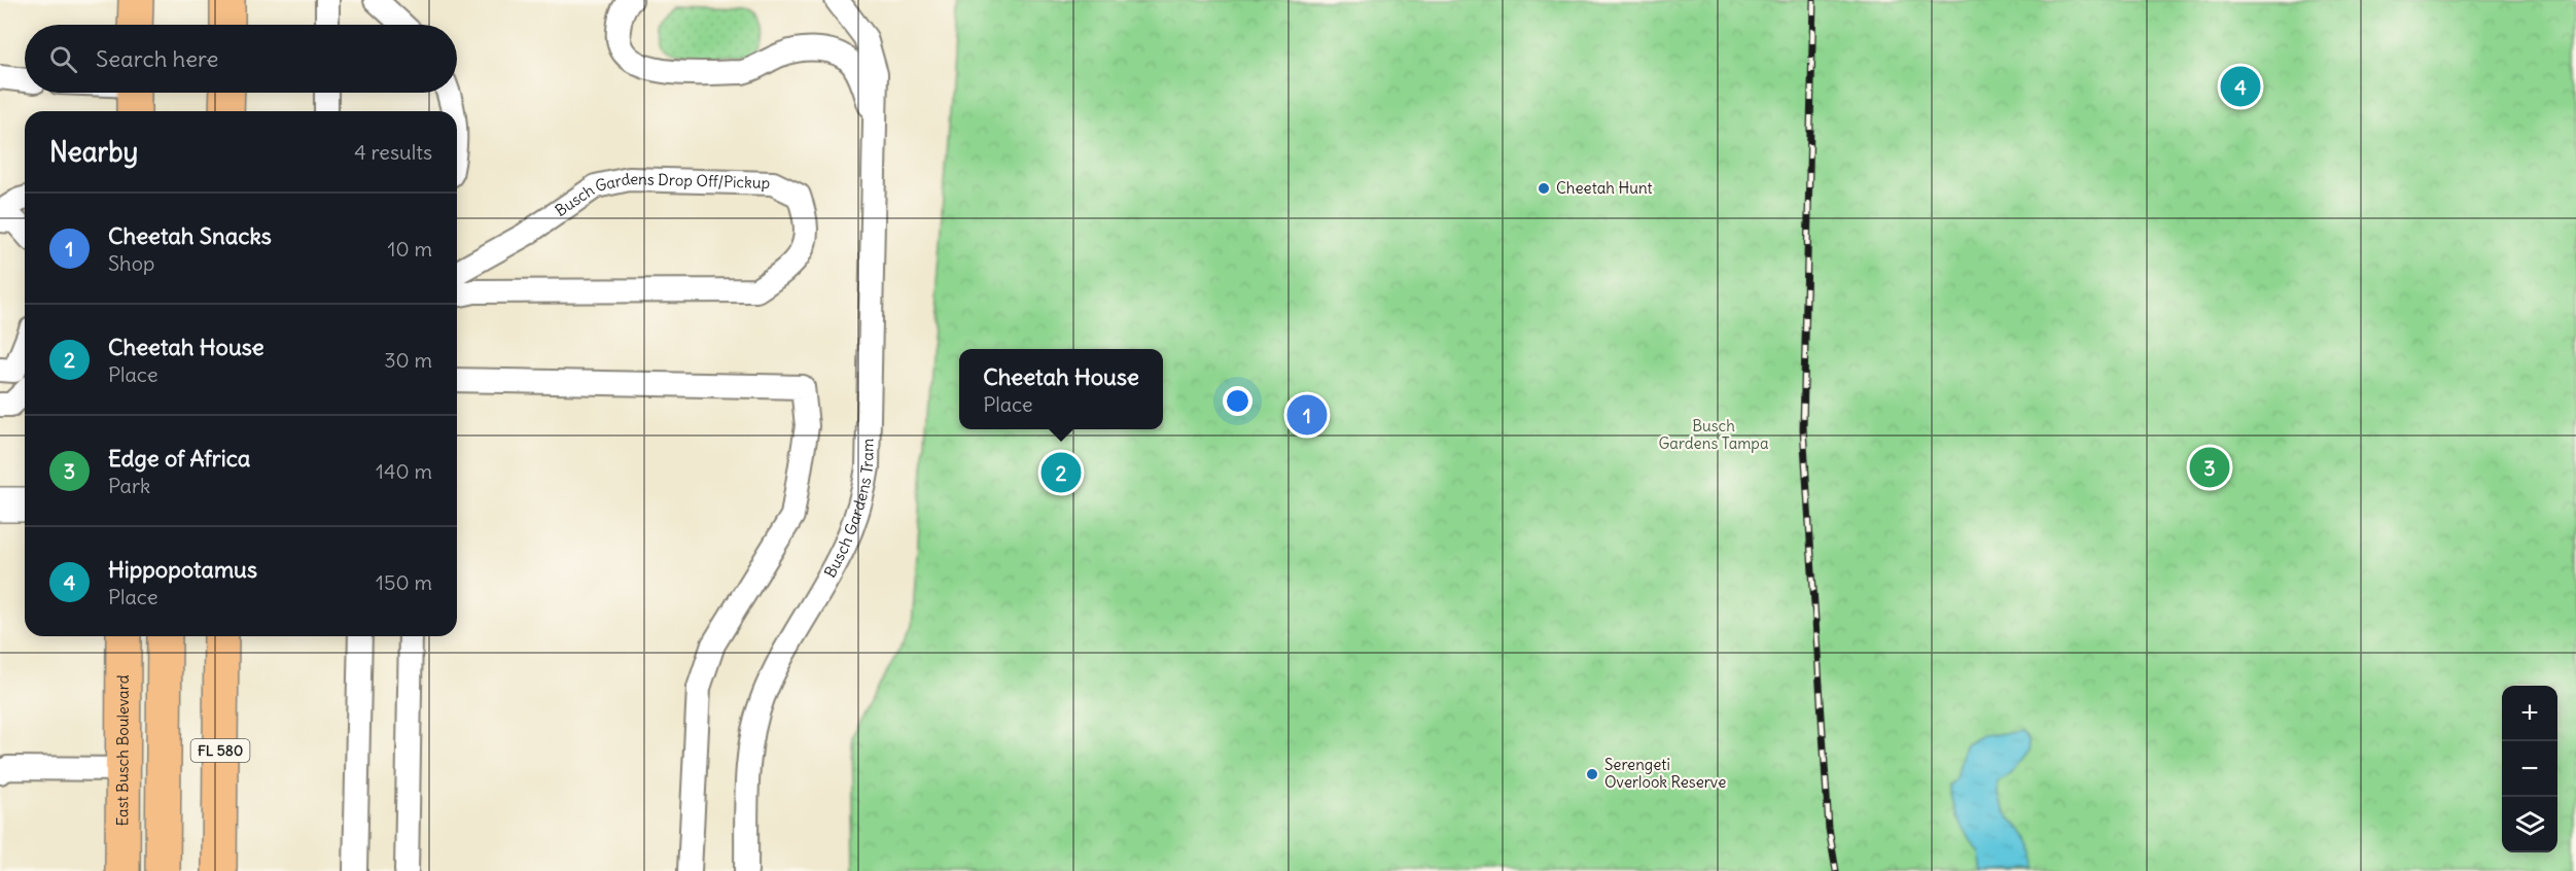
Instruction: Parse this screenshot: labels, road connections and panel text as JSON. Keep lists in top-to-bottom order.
{
  "streets": {
    "main road": ["East Busch Boulevard", "FL 580"],
    "lane": ["Busch Gardens Drop Off/Pickup", "Busch Gardens Tram"]
  },
  "parks": ["Busch Gardens Tampa"],
  "places": ["Cheetah Hunt", "Serengeti Overlook Reserve"],
  "page": {
    "search": "Search here",
    "pins": [
      "4",
      "1",
      "3",
      "2"
    ],
    "heading": ["Nearby", "4 results"],
    "list": [
      {
        "mark": "1",
        "name": "Cheetah Snacks",
        "note": "Shop",
        "value": "10 m"
      },
      {
        "mark": "2",
        "name": "Cheetah House",
        "note": "Place",
        "value": "30 m"
      },
      {
        "mark": "3",
        "name": "Edge of Africa",
        "note": "Park",
        "value": "140 m"
      },
      {
        "mark": "4",
        "name": "Hippopotamus",
        "note": "Place",
        "value": "150 m"
      }
    ],
    "popup": ["Cheetah House", "Place"],
    "map_buttons": ["+", "−"]
  }
}
